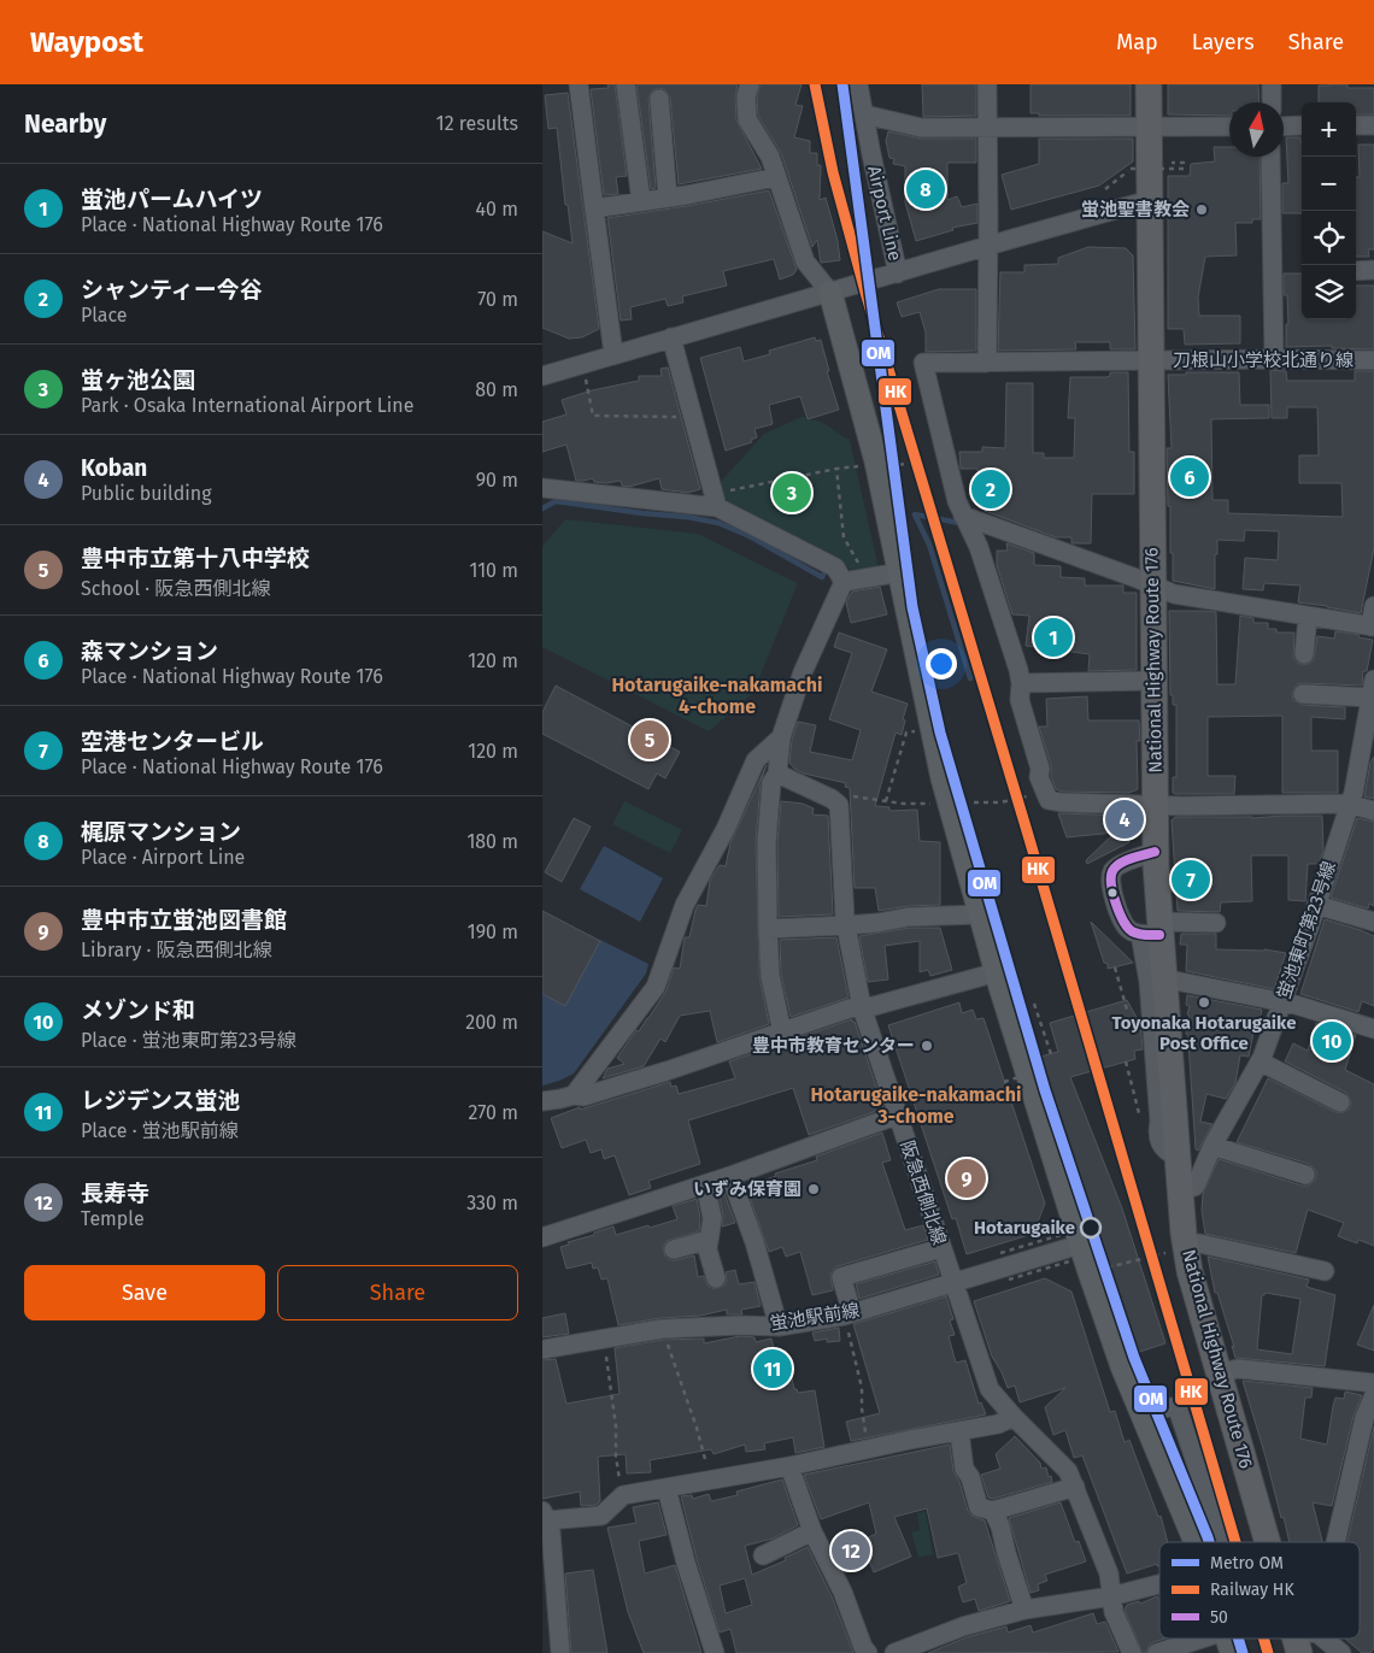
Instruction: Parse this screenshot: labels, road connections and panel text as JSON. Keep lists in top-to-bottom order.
{
  "streets": {
    "highway": ["National Highway Route 176"],
    "street": [
      "Airport Line",
      "刀根山小学校北通り線",
      "蛍池東町第23号線",
      "阪急西側北線",
      "蛍池駅前線"
    ]
  },
  "crossings": [
    ["刀根山小学校北通り線", "National Highway Route 176"],
    ["National Highway Route 176", "蛍池東町第23号線"],
    ["阪急西側北線", "蛍池駅前線"]
  ],
  "districts": ["Hotarugaike-nakamachi 4-chome", "Hotarugaike-nakamachi 3-chome"],
  "places": [
    "蛍池聖書教会",
    "Toyonaka Hotarugaike Post Office",
    "豊中市教育センター",
    "いずみ保育園",
    "Hotarugaike"
  ],
  "lines": ["metro line OM", "rail line HK", "transit line 50"],
  "legend": ["Metro OM", "Railway HK", "50"],
  "north": "top",
  "page": {
    "header": "Waypost",
    "nav": ["Map", "Layers", "Share"],
    "heading": ["Nearby", "12 results"],
    "map_buttons": ["+", "−"],
    "list": [
      {
        "mark": "1",
        "name": "蛍池パームハイツ",
        "note": "Place · National Highway Route 176",
        "value": "40 m"
      },
      {
        "mark": "2",
        "name": "シャンティー今谷",
        "note": "Place",
        "value": "70 m"
      },
      {
        "mark": "3",
        "name": "蛍ヶ池公園",
        "note": "Park · Osaka International Airport Line",
        "value": "80 m"
      },
      {
        "mark": "4",
        "name": "Koban",
        "note": "Public building",
        "value": "90 m"
      },
      {
        "mark": "5",
        "name": "豊中市立第十八中学校",
        "note": "School · 阪急西側北線",
        "value": "110 m"
      },
      {
        "mark": "6",
        "name": "森マンション",
        "note": "Place · National Highway Route 176",
        "value": "120 m"
      },
      {
        "mark": "7",
        "name": "空港センタービル",
        "note": "Place · National Highway Route 176",
        "value": "120 m"
      },
      {
        "mark": "8",
        "name": "梶原マンション",
        "note": "Place · Airport Line",
        "value": "180 m"
      },
      {
        "mark": "9",
        "name": "豊中市立蛍池図書館",
        "note": "Library · 阪急西側北線",
        "value": "190 m"
      },
      {
        "mark": "10",
        "name": "メゾンド和",
        "note": "Place · 蛍池東町第23号線",
        "value": "200 m"
      },
      {
        "mark": "11",
        "name": "レジデンス蛍池",
        "note": "Place · 蛍池駅前線",
        "value": "270 m"
      },
      {
        "mark": "12",
        "name": "長寿寺",
        "note": "Temple",
        "value": "330 m"
      }
    ],
    "pins": [
      "8",
      "6",
      "2",
      "3",
      "1",
      "5",
      "4",
      "7",
      "10",
      "9",
      "11",
      "12"
    ],
    "buttons": ["Save", "Share"]
  }
}
